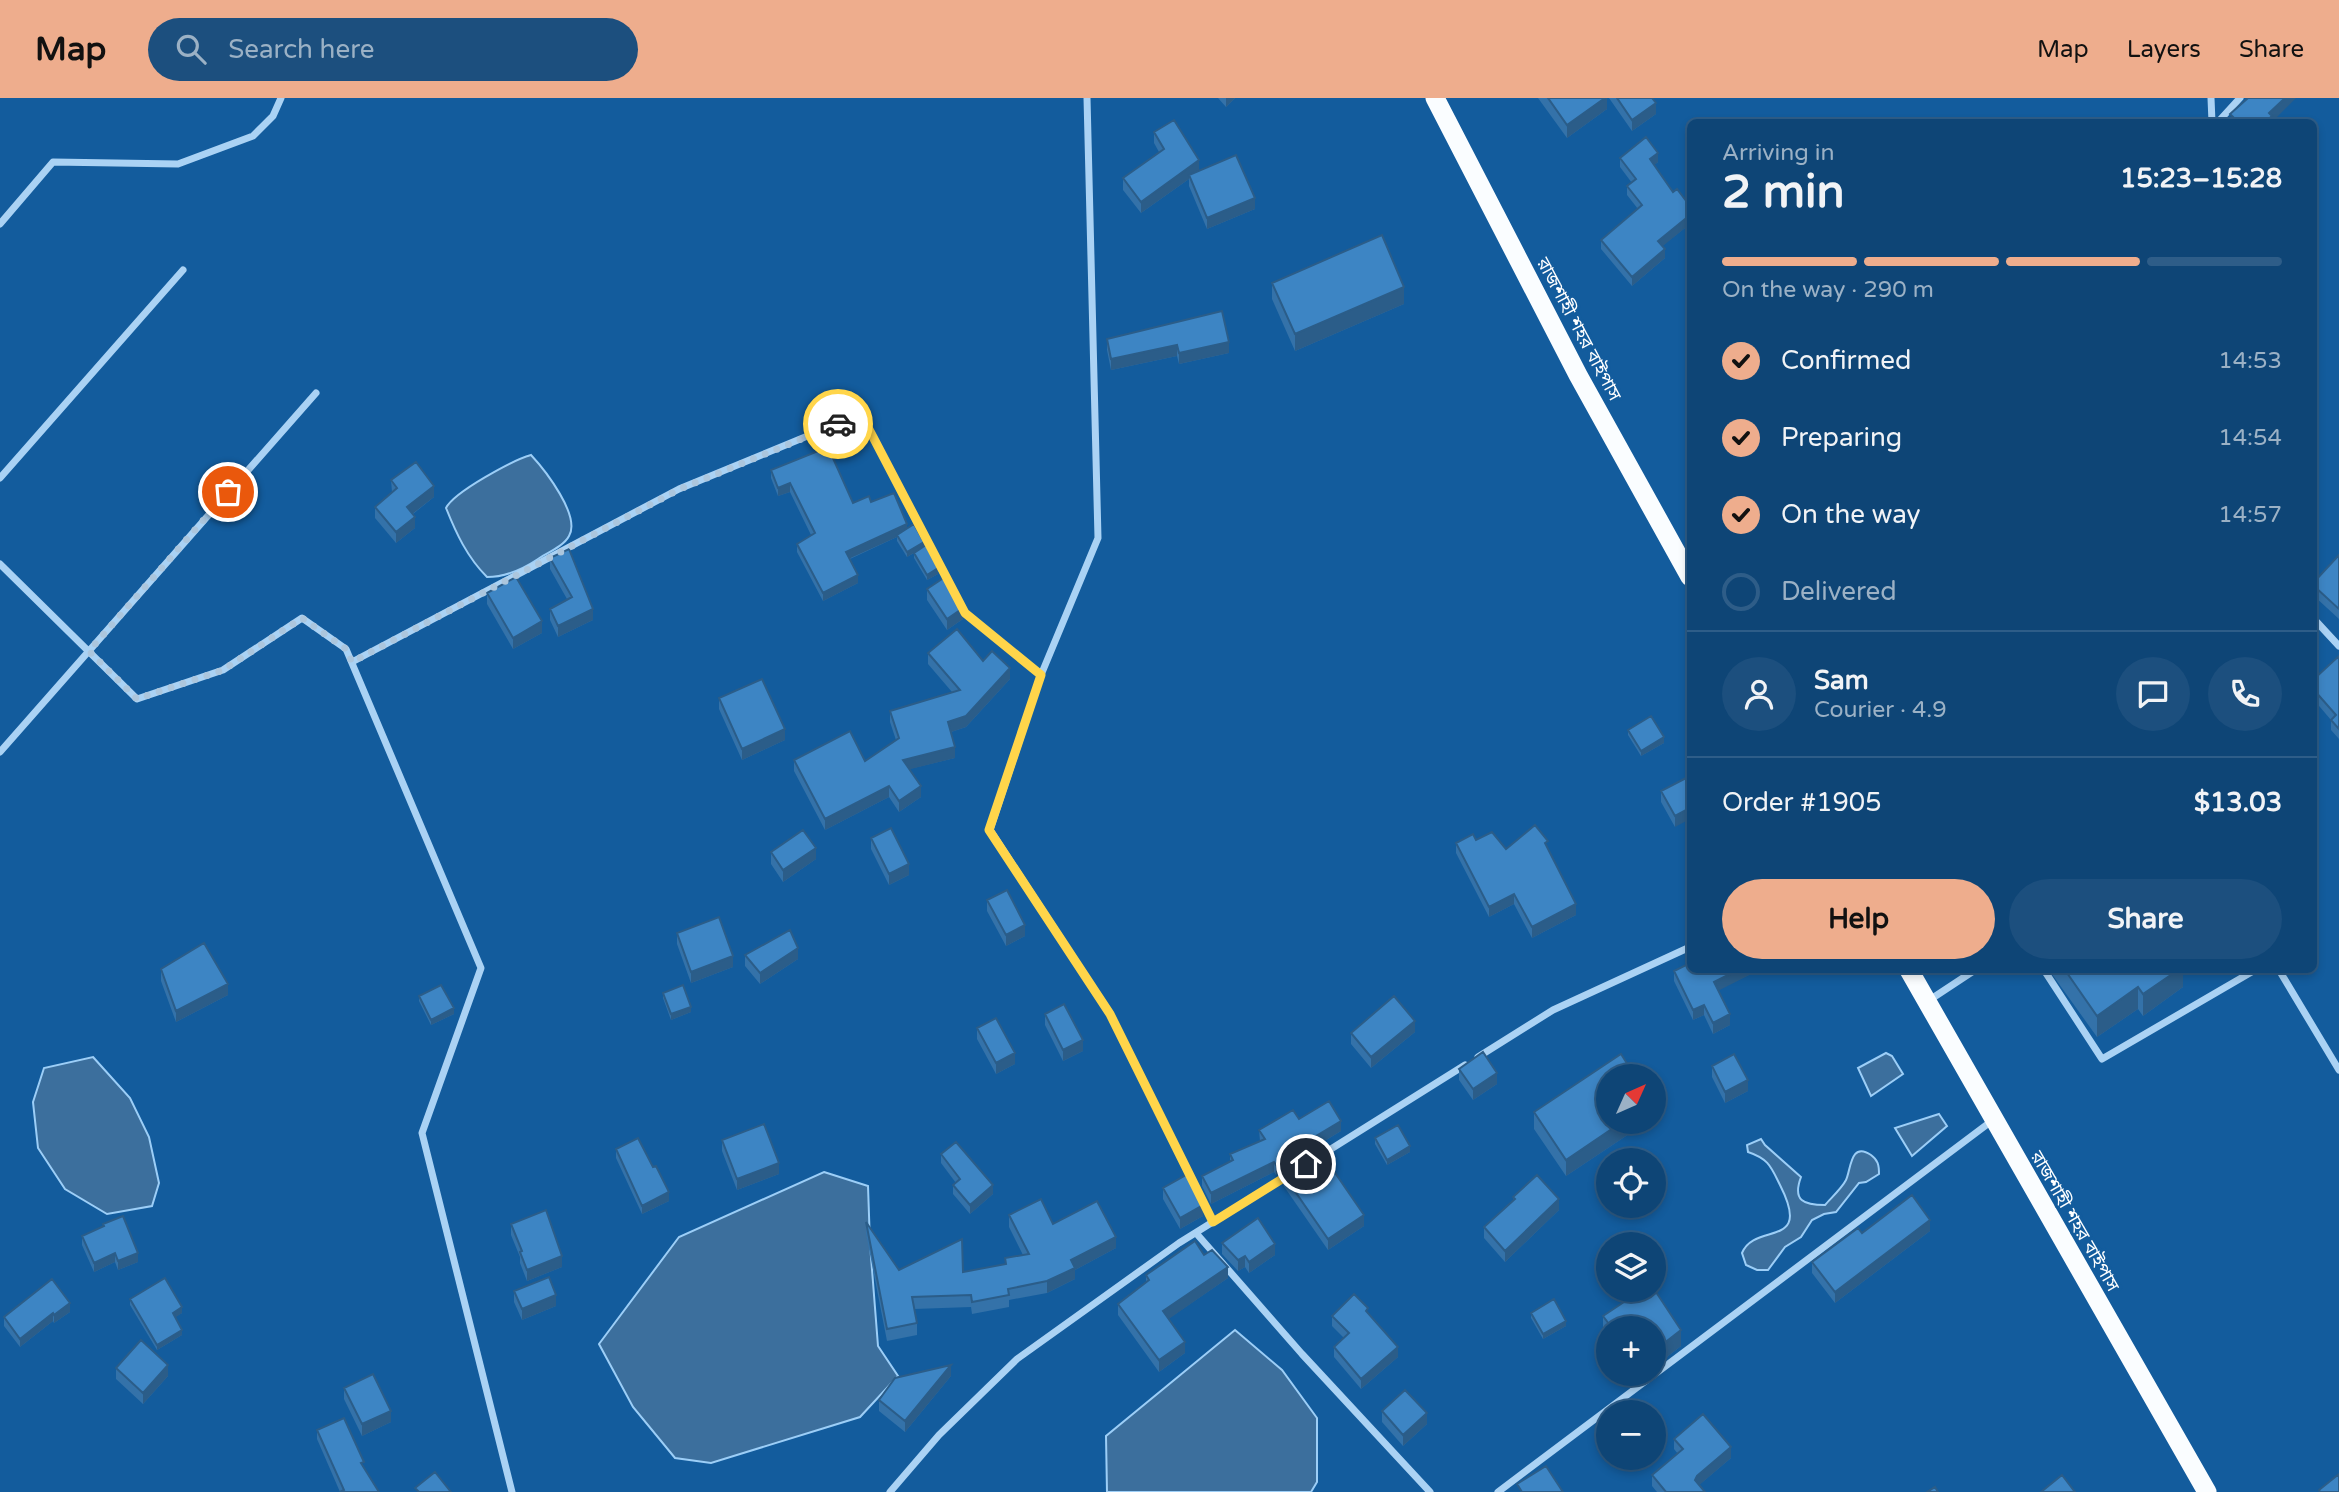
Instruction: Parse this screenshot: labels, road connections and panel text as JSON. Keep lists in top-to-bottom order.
{
  "streets": {
    "highway": ["রাজশাহী শহর বাইপাস"]
  },
  "north": "top right",
  "page": {
    "header": "Map",
    "search": "Search here",
    "nav": ["Map", "Layers", "Share"],
    "heading": ["2 min", "Arriving in", "15:23–15:28"],
    "panel": [
      "Sam",
      "Courier · 4.9",
      "Order #1905",
      "$13.03"
    ],
    "bar": "On the way · 290 m",
    "list": [
      ["Confirmed", "14:53"],
      ["Preparing", "14:54"],
      ["On the way", "14:57"],
      "Delivered"
    ],
    "buttons": ["Help", "Share"],
    "map_buttons": ["+", "−"]
  }
}
